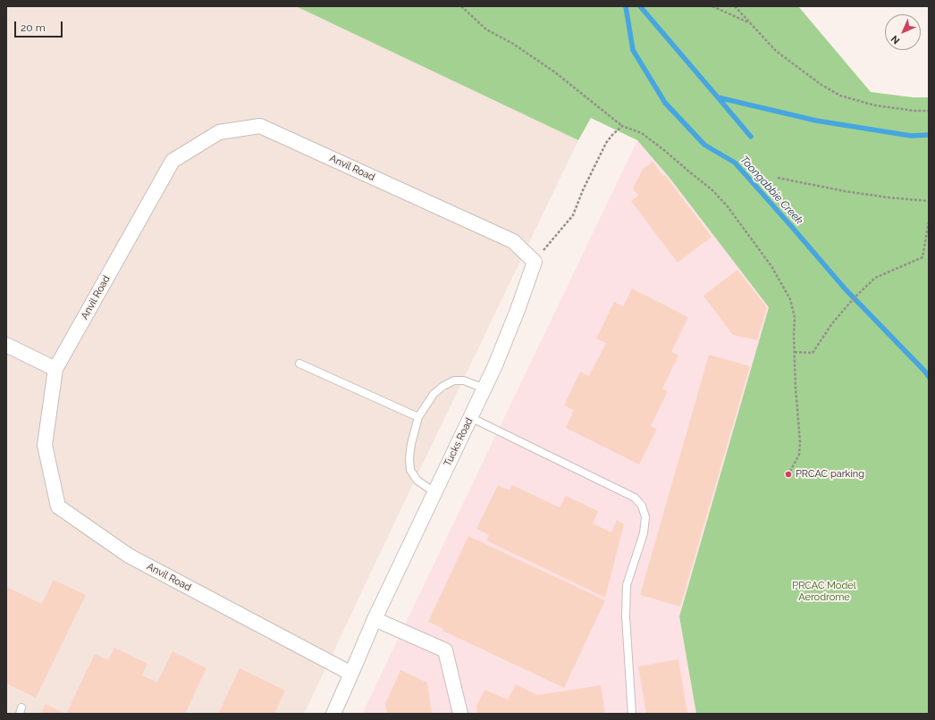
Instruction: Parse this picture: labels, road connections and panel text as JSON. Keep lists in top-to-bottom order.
{
  "streets": {
    "street": ["Anvil Road", "Tucks Road"]
  },
  "crossings": [
    ["Anvil Road", "Tucks Road"]
  ],
  "water": ["Toongabbie Creek"],
  "parks": ["PRCAC Model Aerodrome"],
  "places": ["PRCAC parking"],
  "scale_bar": "20 m",
  "north": "bottom left"
}
